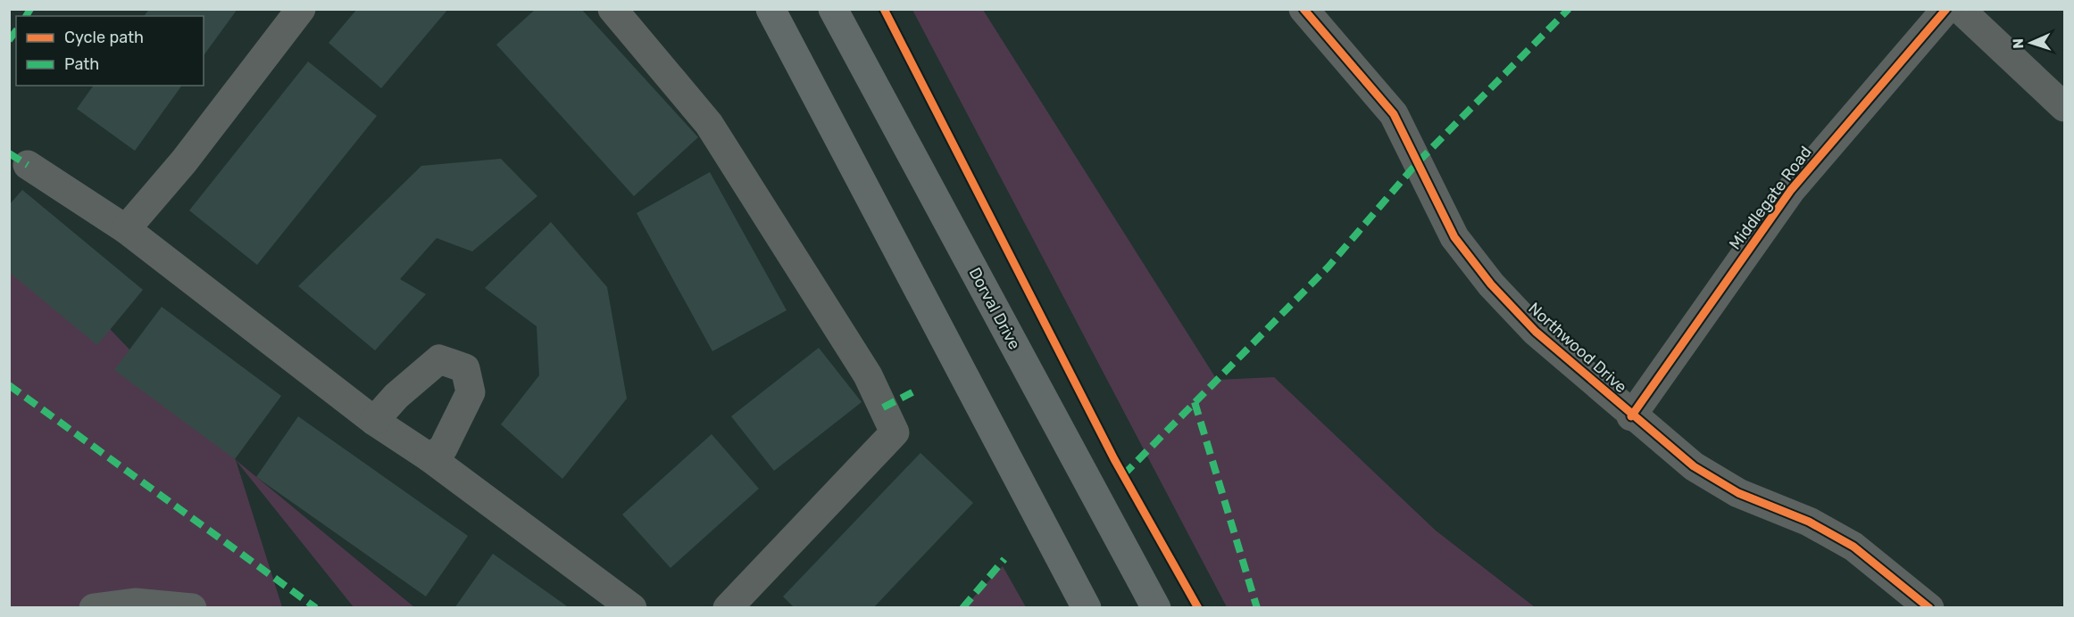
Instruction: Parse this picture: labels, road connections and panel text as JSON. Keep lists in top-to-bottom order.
{
  "streets": {
    "main road": ["Dorval Drive"],
    "street": ["Middlegate Road", "Northwood Drive"]
  },
  "crossings": [
    ["Middlegate Road", "Northwood Drive"]
  ],
  "legend": ["Cycle path", "Path"],
  "north": "left"
}
